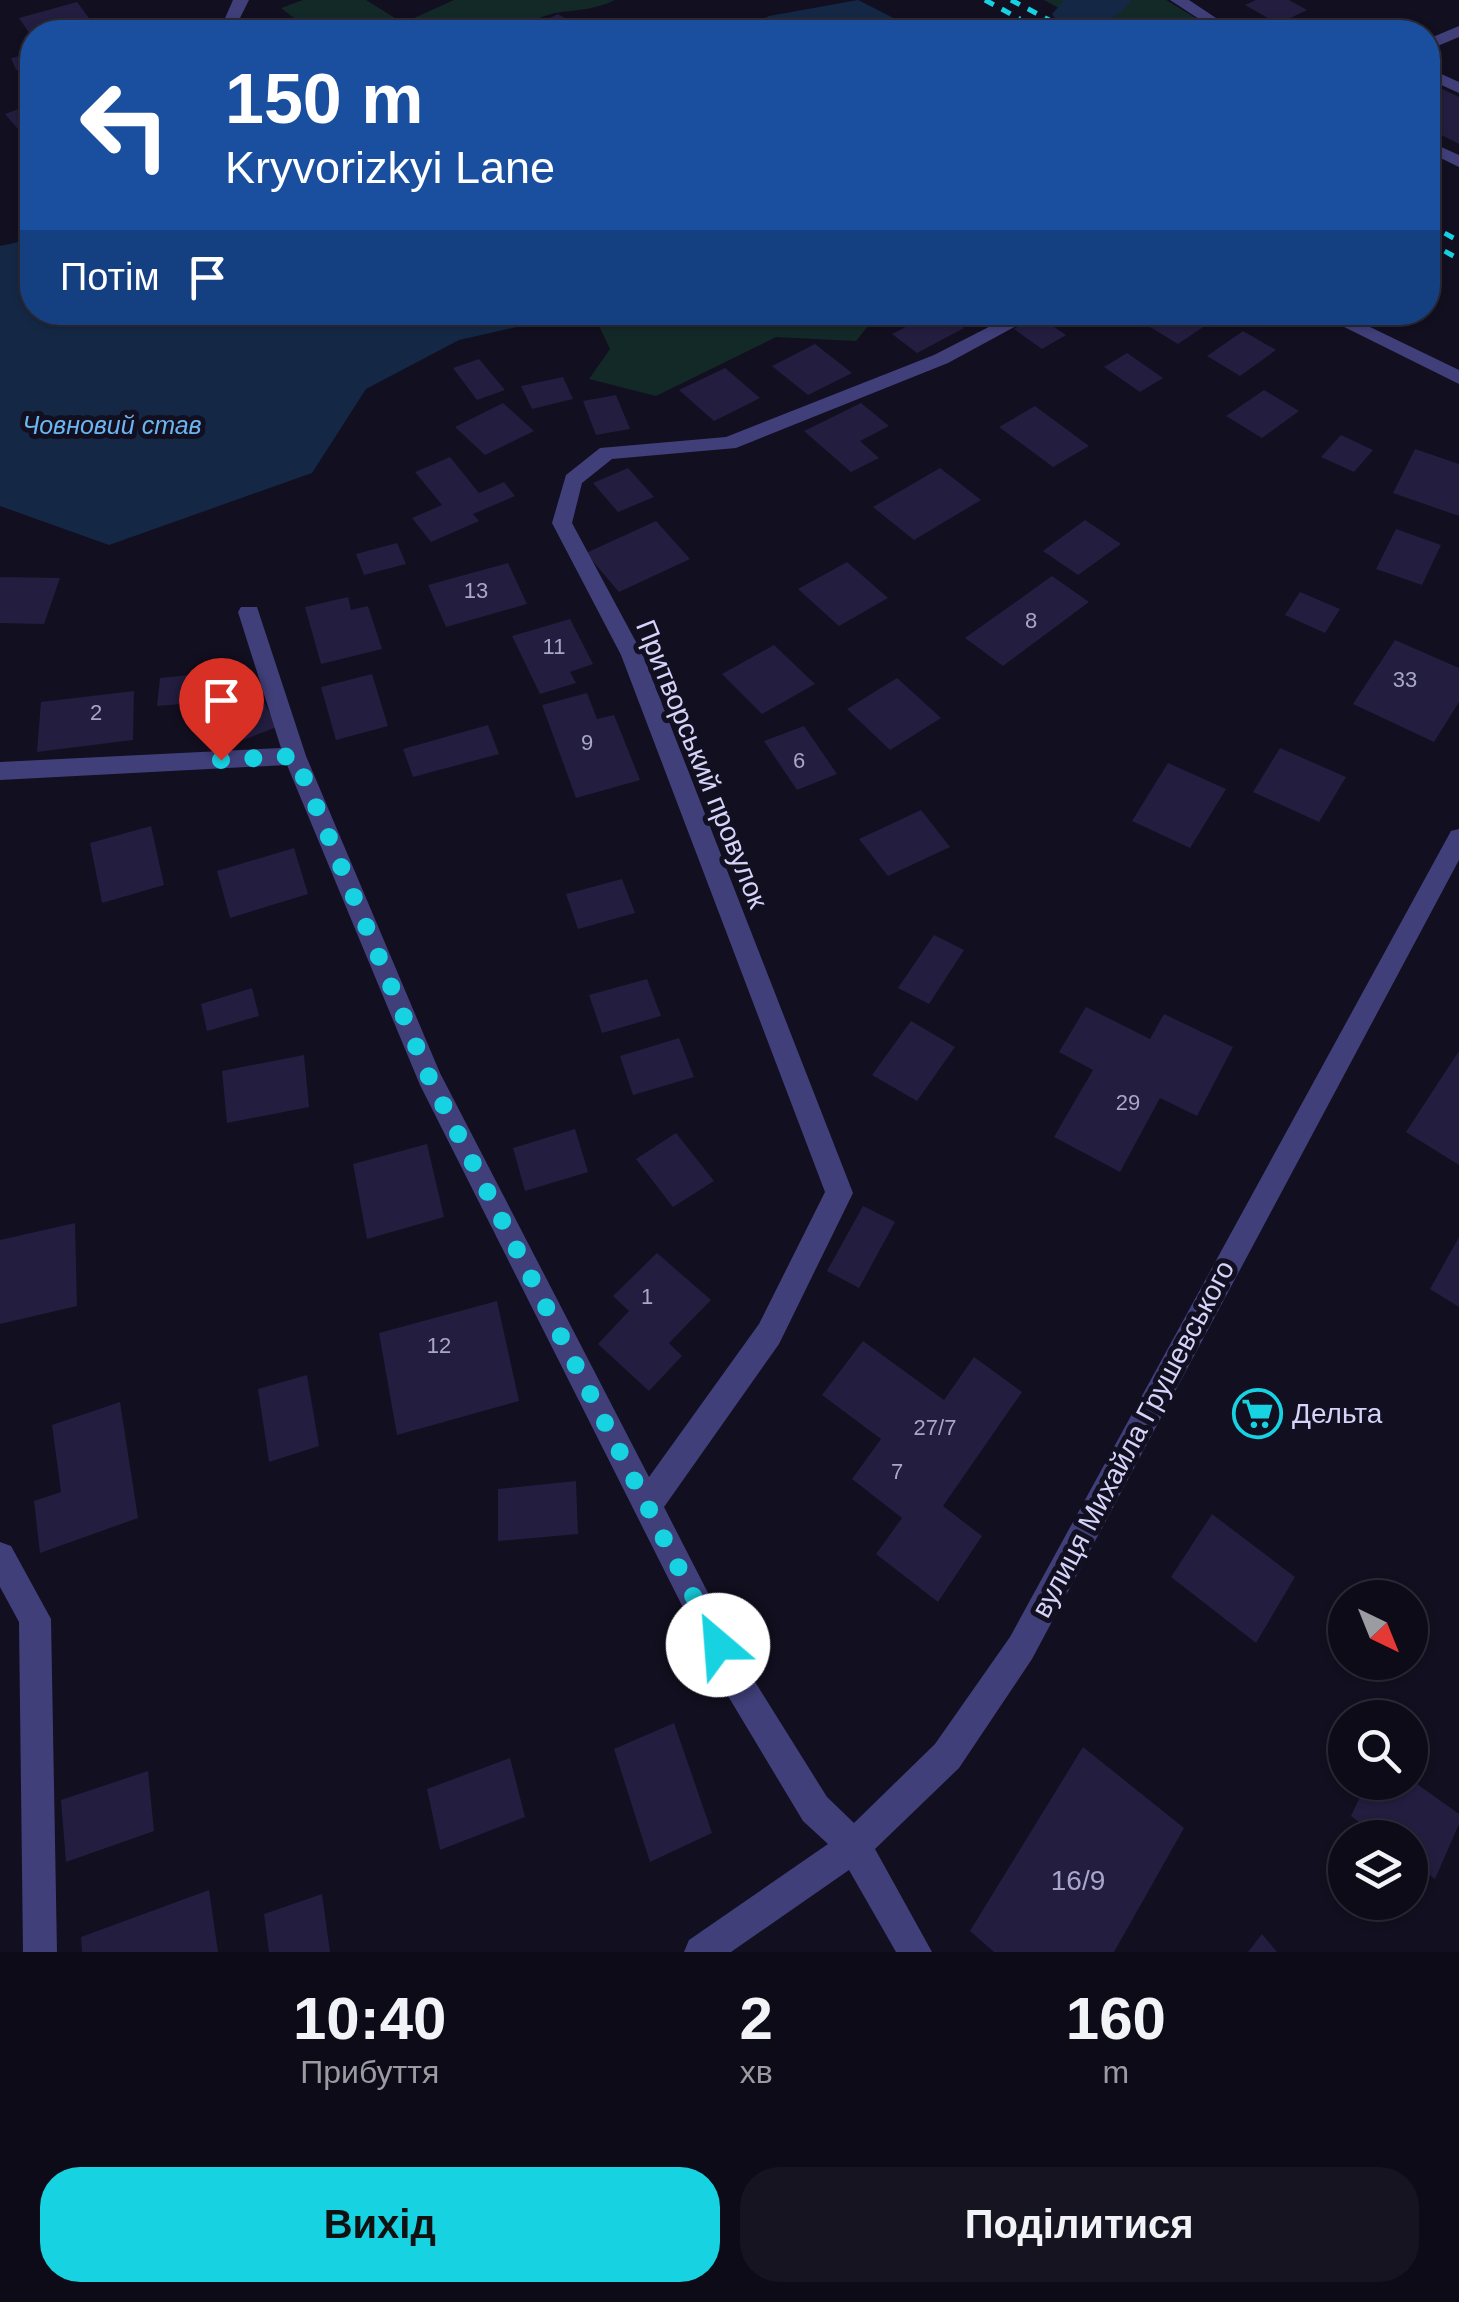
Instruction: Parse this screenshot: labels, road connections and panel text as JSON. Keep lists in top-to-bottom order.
{
  "streets": {
    "street": ["Притворський провулок", "вулиця Михайла Грушевського"]
  },
  "water": ["Човновий став"],
  "places": {
    "supermarket": ["Дельта"]
  },
  "house_numbers": [
    "13",
    "8",
    "11",
    "33",
    "2",
    "9",
    "6",
    "29",
    "1",
    "12",
    "27/7",
    "7",
    "16/9"
  ],
  "north": "bottom right",
  "page": {
    "turn": ["150 m", "Kryvorizkyi Lane"],
    "then": "Потім",
    "eta": [
      "10:40",
      "Прибуття",
      "2",
      "хв",
      "160",
      "m"
    ],
    "buttons": ["Вихід", "Поділитися"]
  }
}
